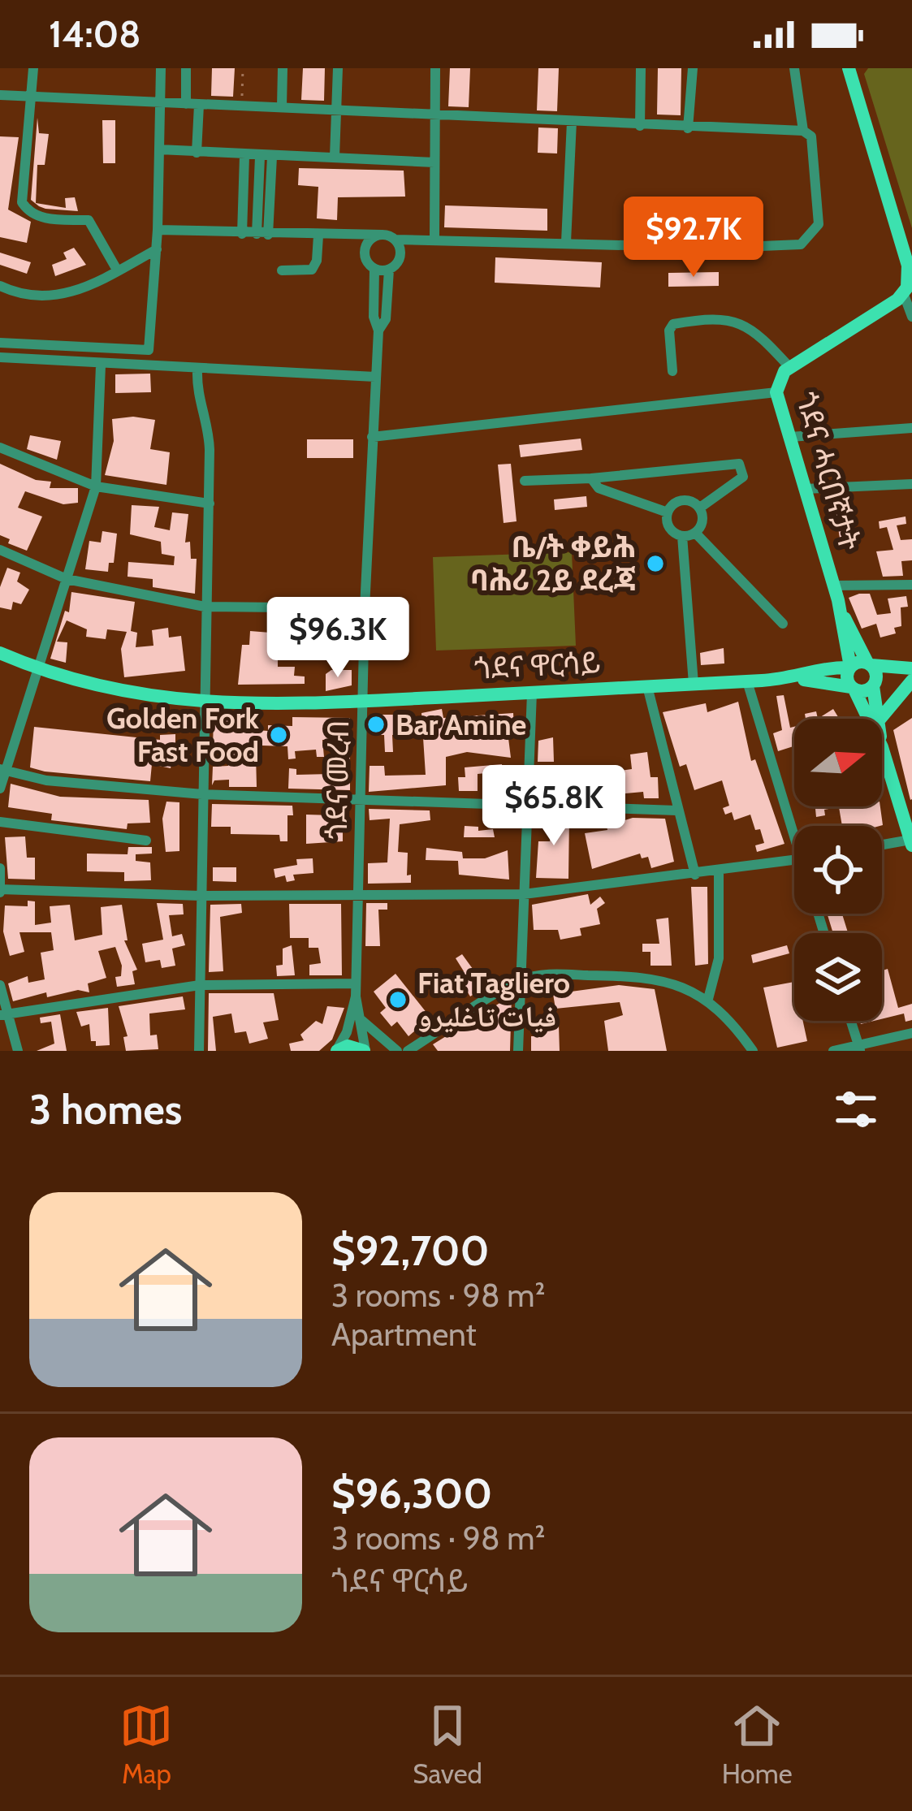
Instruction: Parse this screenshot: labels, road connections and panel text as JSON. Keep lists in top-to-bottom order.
{
  "streets": {
    "main road": ["ጎደና ሓርበኛታት", "ጎደና ዋርሳይ"],
    "street": ["ጎደና መረብ"]
  },
  "crossings": [
    ["ጎደና ዋርሳይ", "ጎደና መረብ"]
  ],
  "places": [
    "ቤ/ት ቀይሕ ባሕሪ 2ይ ደረጃ",
    "Bar Amine",
    "Golden Fork Fast Food",
    "Fiat Tagliero فيات تاغليرو"
  ],
  "north": "right",
  "page": {
    "status": "14:08",
    "price": ["$92.7K", "$96.3K", "$65.8K"],
    "heading": "3 homes",
    "list": [
      {
        "name": "$92,700",
        "note": "3 rooms · 98 m² · Apartment"
      },
      {
        "name": "$96,300",
        "note": "3 rooms · 98 m² · ጎደና ዋርሳይ"
      }
    ],
    "tabs": ["Map", "Saved", "Home"]
  }
}
